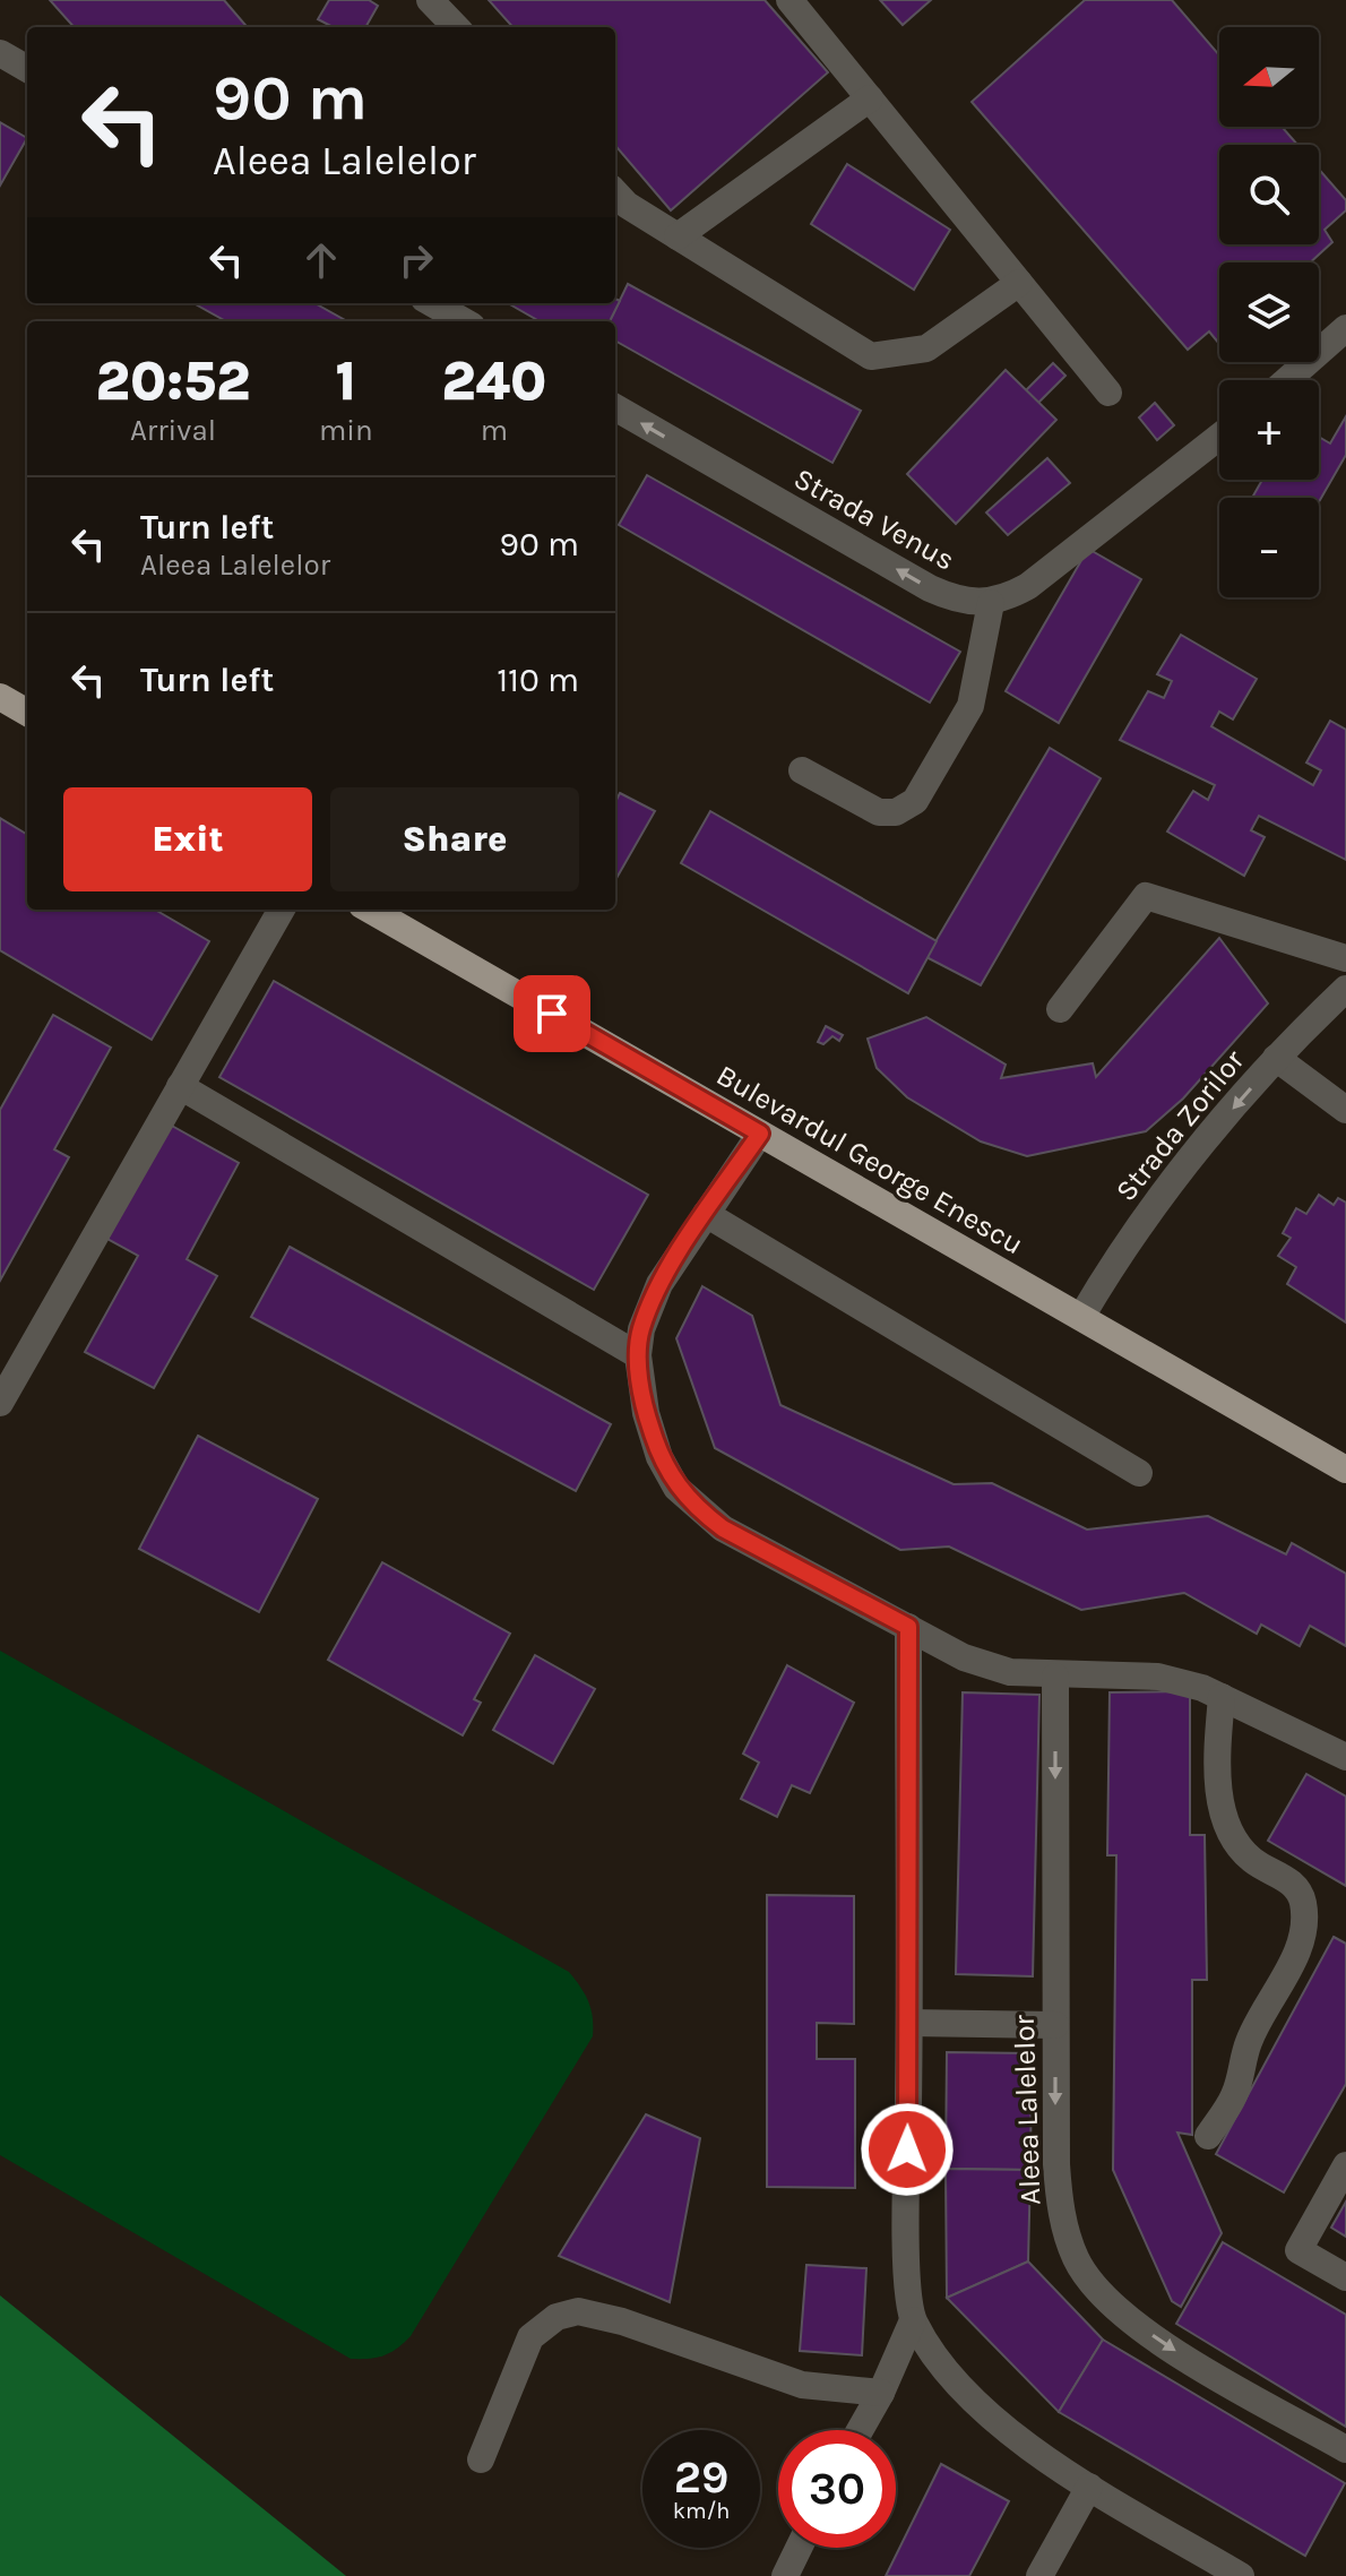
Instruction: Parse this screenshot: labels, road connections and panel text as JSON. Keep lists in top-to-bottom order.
{
  "streets": {
    "main road": ["Bulevardul George Enescu"],
    "street": ["Strada Venus", "Strada Zorilor", "Aleea Lalelelor"]
  },
  "crossings": [
    ["Strada Zorilor", "Bulevardul George Enescu"]
  ],
  "one_way": ["Strada Venus", "Strada Zorilor"],
  "north": "left",
  "page": {
    "map_buttons": ["+", "−"],
    "turn": ["90 m", "Aleea Lalelelor"],
    "eta": [
      "20:52",
      "Arrival",
      "1",
      "min",
      "240",
      "m"
    ],
    "list": [
      {
        "name": "Turn left",
        "note": "Aleea Lalelelor",
        "value": "90 m"
      },
      {
        "name": "Turn left",
        "value": "110 m"
      }
    ],
    "buttons": ["Exit", "Share"],
    "speed": "29 km/h",
    "limit": "30"
  }
}
